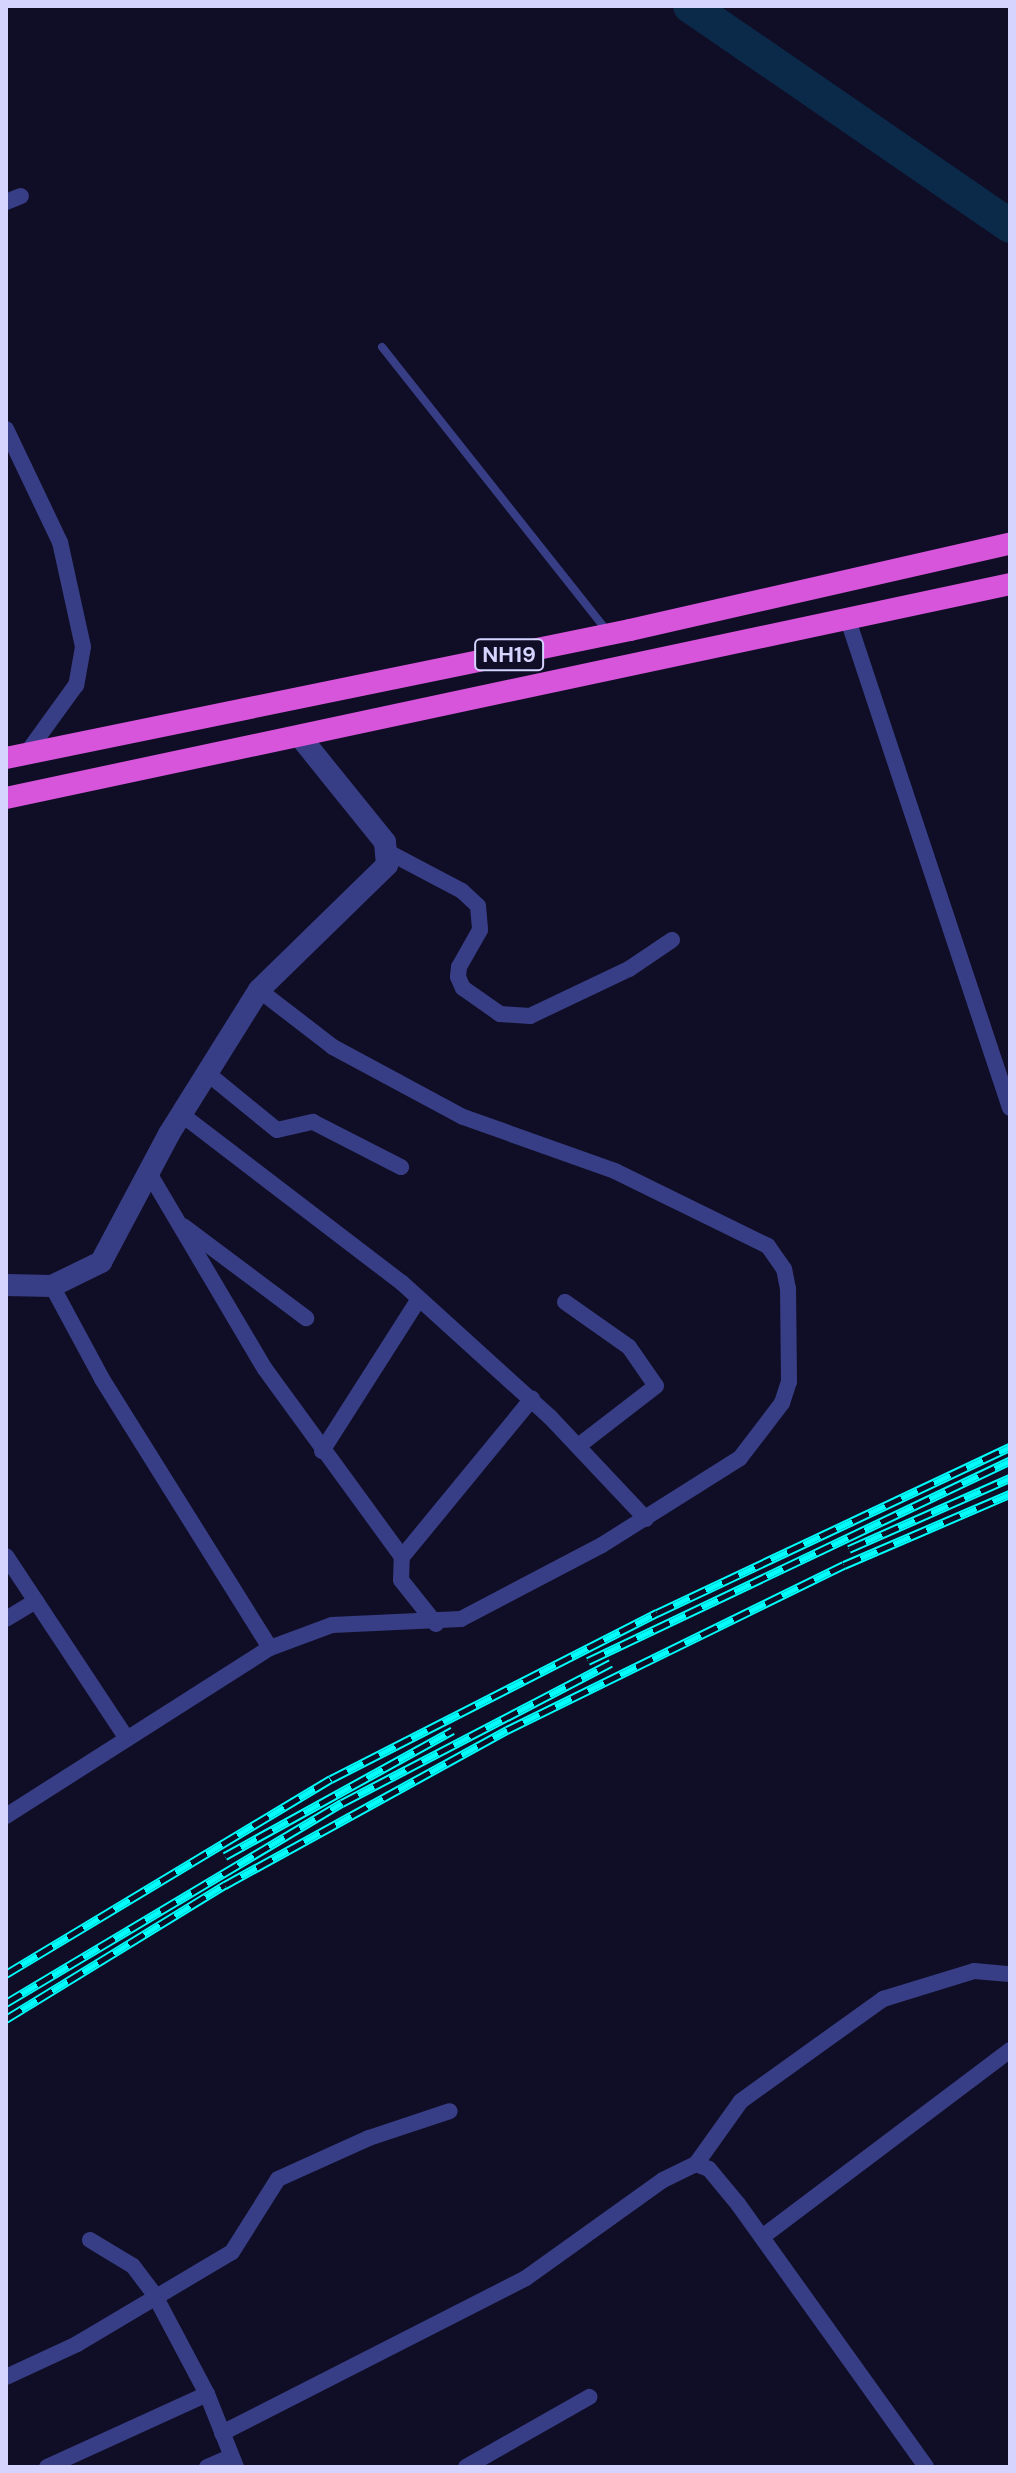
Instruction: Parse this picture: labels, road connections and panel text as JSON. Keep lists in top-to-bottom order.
{
  "streets": {
    "highway": ["NH19"]
  }
}
